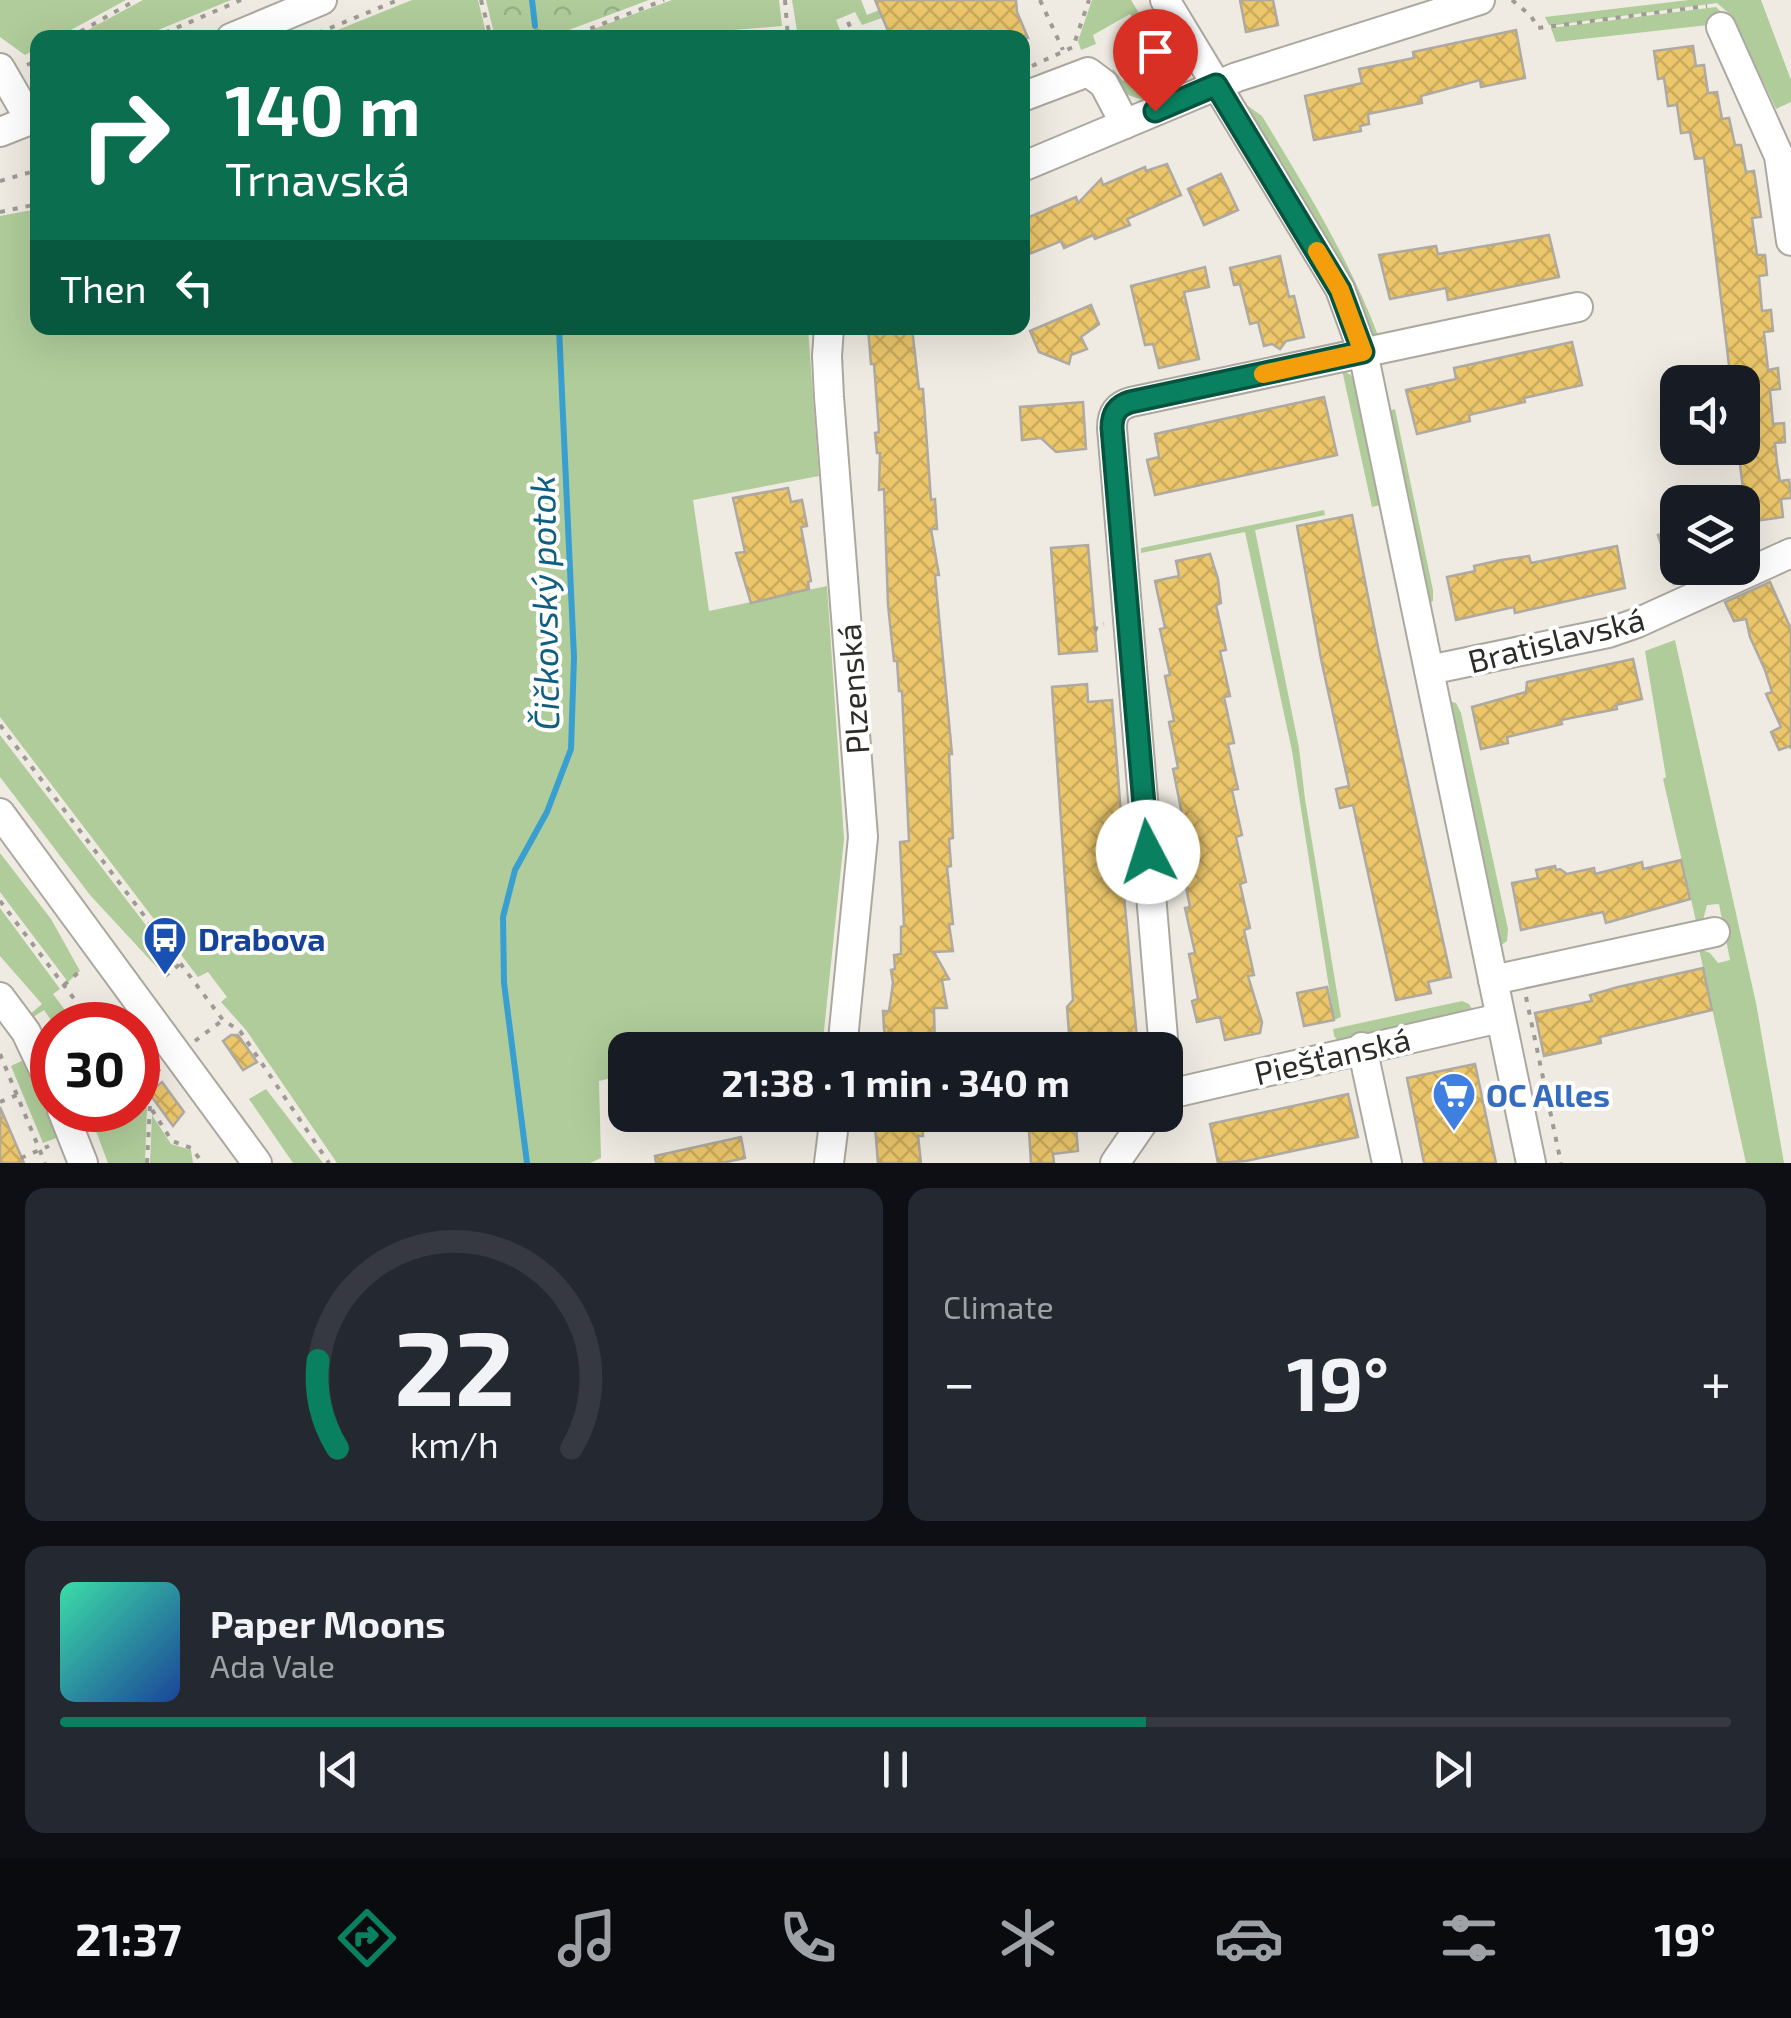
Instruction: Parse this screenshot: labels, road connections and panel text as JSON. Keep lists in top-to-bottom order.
{
  "streets": {
    "street": ["Bratislavská", "Plzenská", "Piešťanská"]
  },
  "crossings": [
    ["Bratislavská", "Piešťanská"]
  ],
  "water": ["Čičkovský potok"],
  "places": {
    "bus stop": ["Drabova"],
    "supermarket": ["OC Alles"]
  },
  "page": {
    "turn": ["140 m", "Trnavská"],
    "then": "Then",
    "limit": "30",
    "trip": "21:38 · 1 min · 340 m",
    "tile": "Climate",
    "heat": ["−", "19°", "+"],
    "song": ["Paper Moons", "Ada Vale"],
    "tabs": ["21:37", "19°"],
    "gauge": ["22", "km/h"]
  }
}
